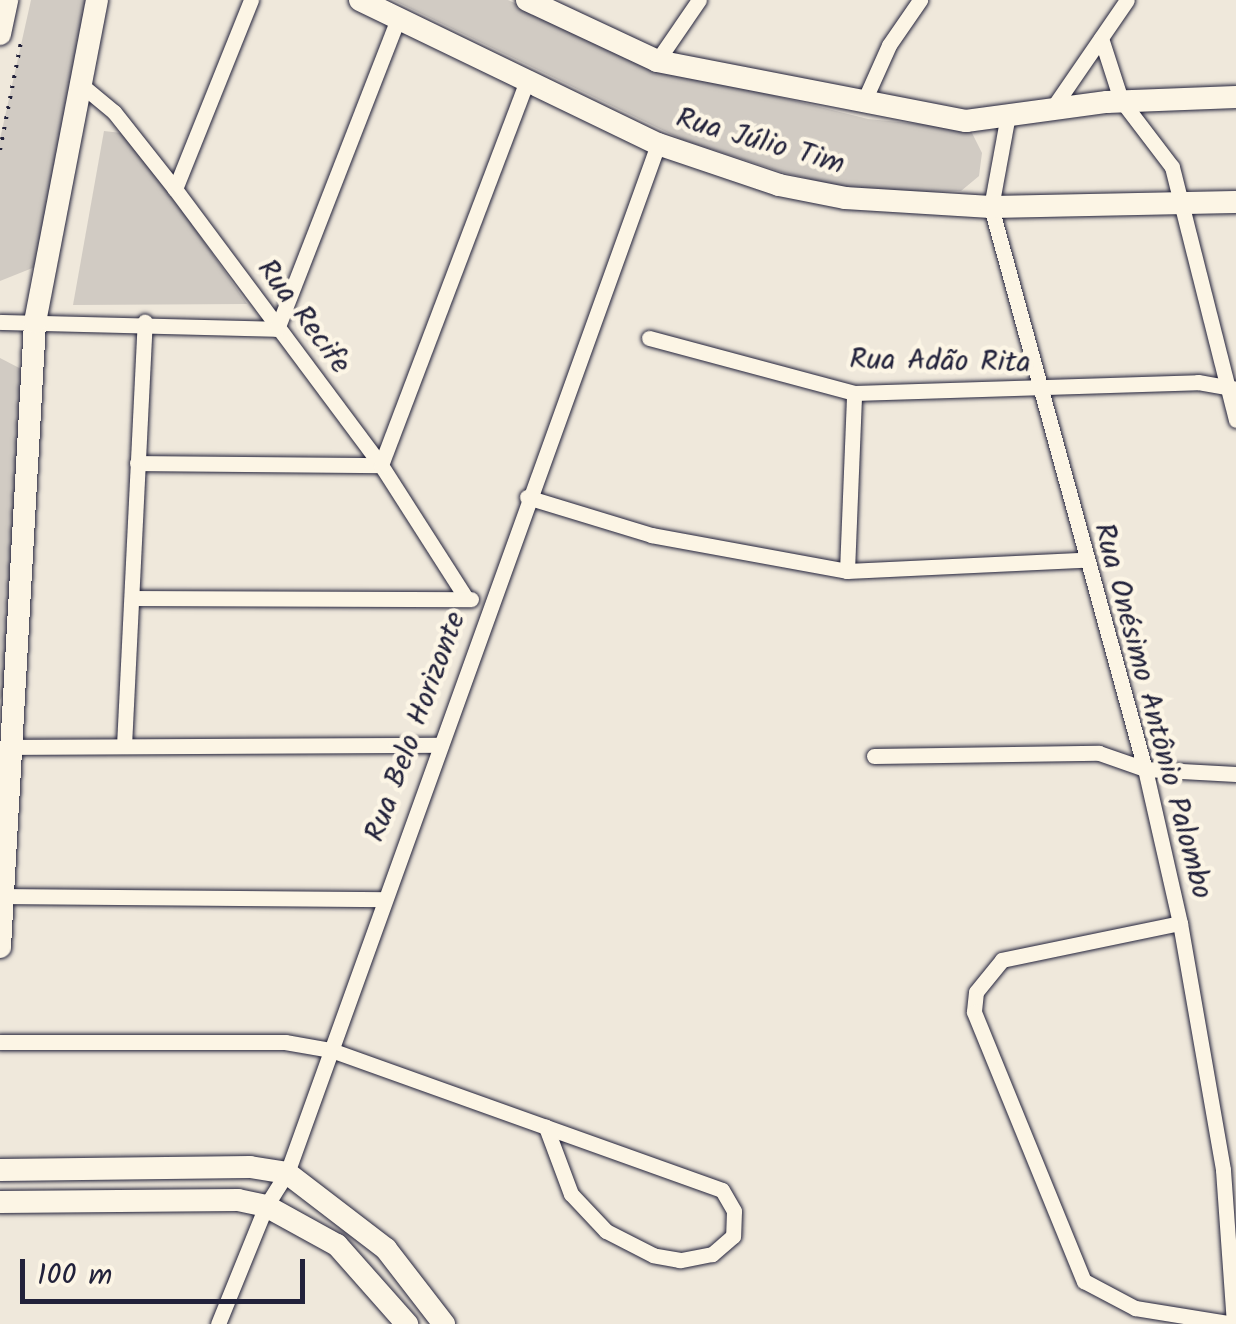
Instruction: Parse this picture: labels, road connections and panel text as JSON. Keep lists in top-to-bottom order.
{
  "streets": {
    "main road": ["Rua Júlio Tim"],
    "street": [
      "Rua Recife",
      "Rua Adão Rita",
      "Rua Onésimo Antônio Palombo",
      "Rua Belo Horizonte"
    ]
  },
  "crossings": [
    ["Rua Júlio Tim", "Rua Onésimo Antônio Palombo"],
    ["Rua Júlio Tim", "Rua Belo Horizonte"],
    ["Rua Adão Rita", "Rua Onésimo Antônio Palombo"]
  ],
  "scale_bar": "100 m"
}
